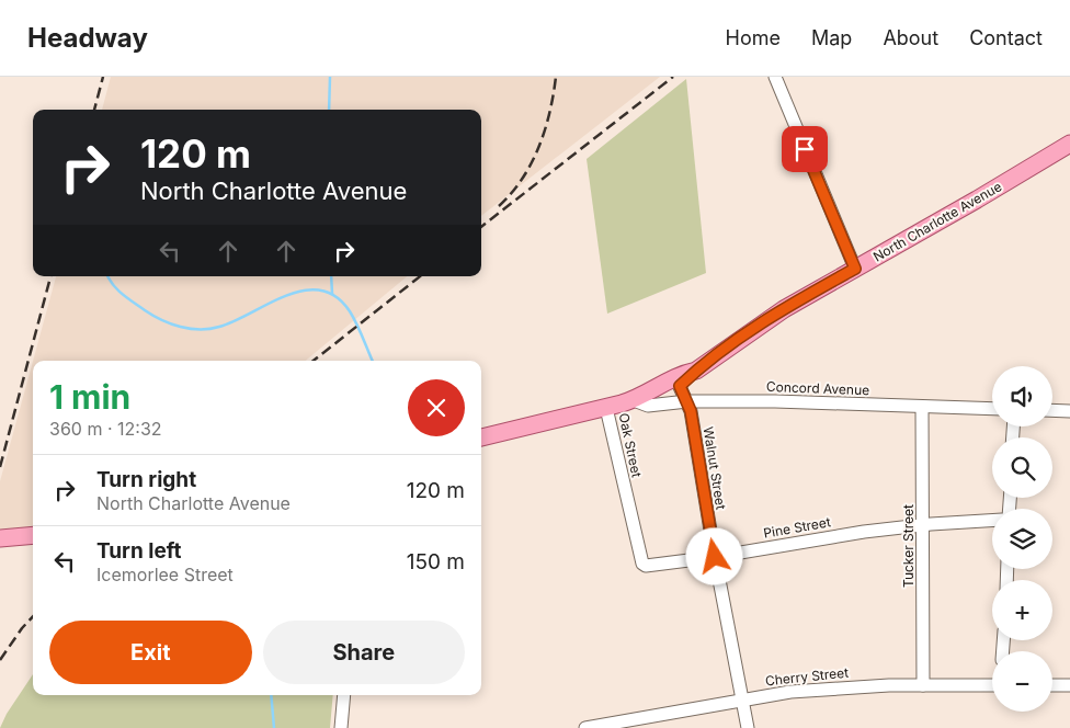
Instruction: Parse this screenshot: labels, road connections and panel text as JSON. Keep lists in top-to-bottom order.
{
  "streets": {
    "main road": ["North Charlotte Avenue"],
    "street": [
      "Concord Avenue",
      "Oak Street",
      "Walnut Street",
      "Pine Street",
      "Tucker Street",
      "Cherry Street"
    ]
  },
  "crossings": [
    ["North Charlotte Avenue", "Walnut Street"],
    ["Concord Avenue", "Walnut Street"],
    ["Concord Avenue", "Tucker Street"],
    ["Oak Street", "Pine Street"],
    ["Walnut Street", "Pine Street"],
    ["Walnut Street", "Cherry Street"],
    ["Pine Street", "Tucker Street"],
    ["Tucker Street", "Cherry Street"]
  ],
  "page": {
    "header": "Headway",
    "nav": [
      "Home",
      "Map",
      "About",
      "Contact"
    ],
    "turn": ["120 m", "North Charlotte Avenue"],
    "heading": ["1 min", "360 m · 12:32"],
    "map_buttons": ["+", "−"],
    "list": [
      {
        "name": "Turn right",
        "note": "North Charlotte Avenue",
        "value": "120 m"
      },
      {
        "name": "Turn left",
        "note": "Icemorlee Street",
        "value": "150 m"
      }
    ],
    "buttons": ["Exit", "Share"]
  }
}
